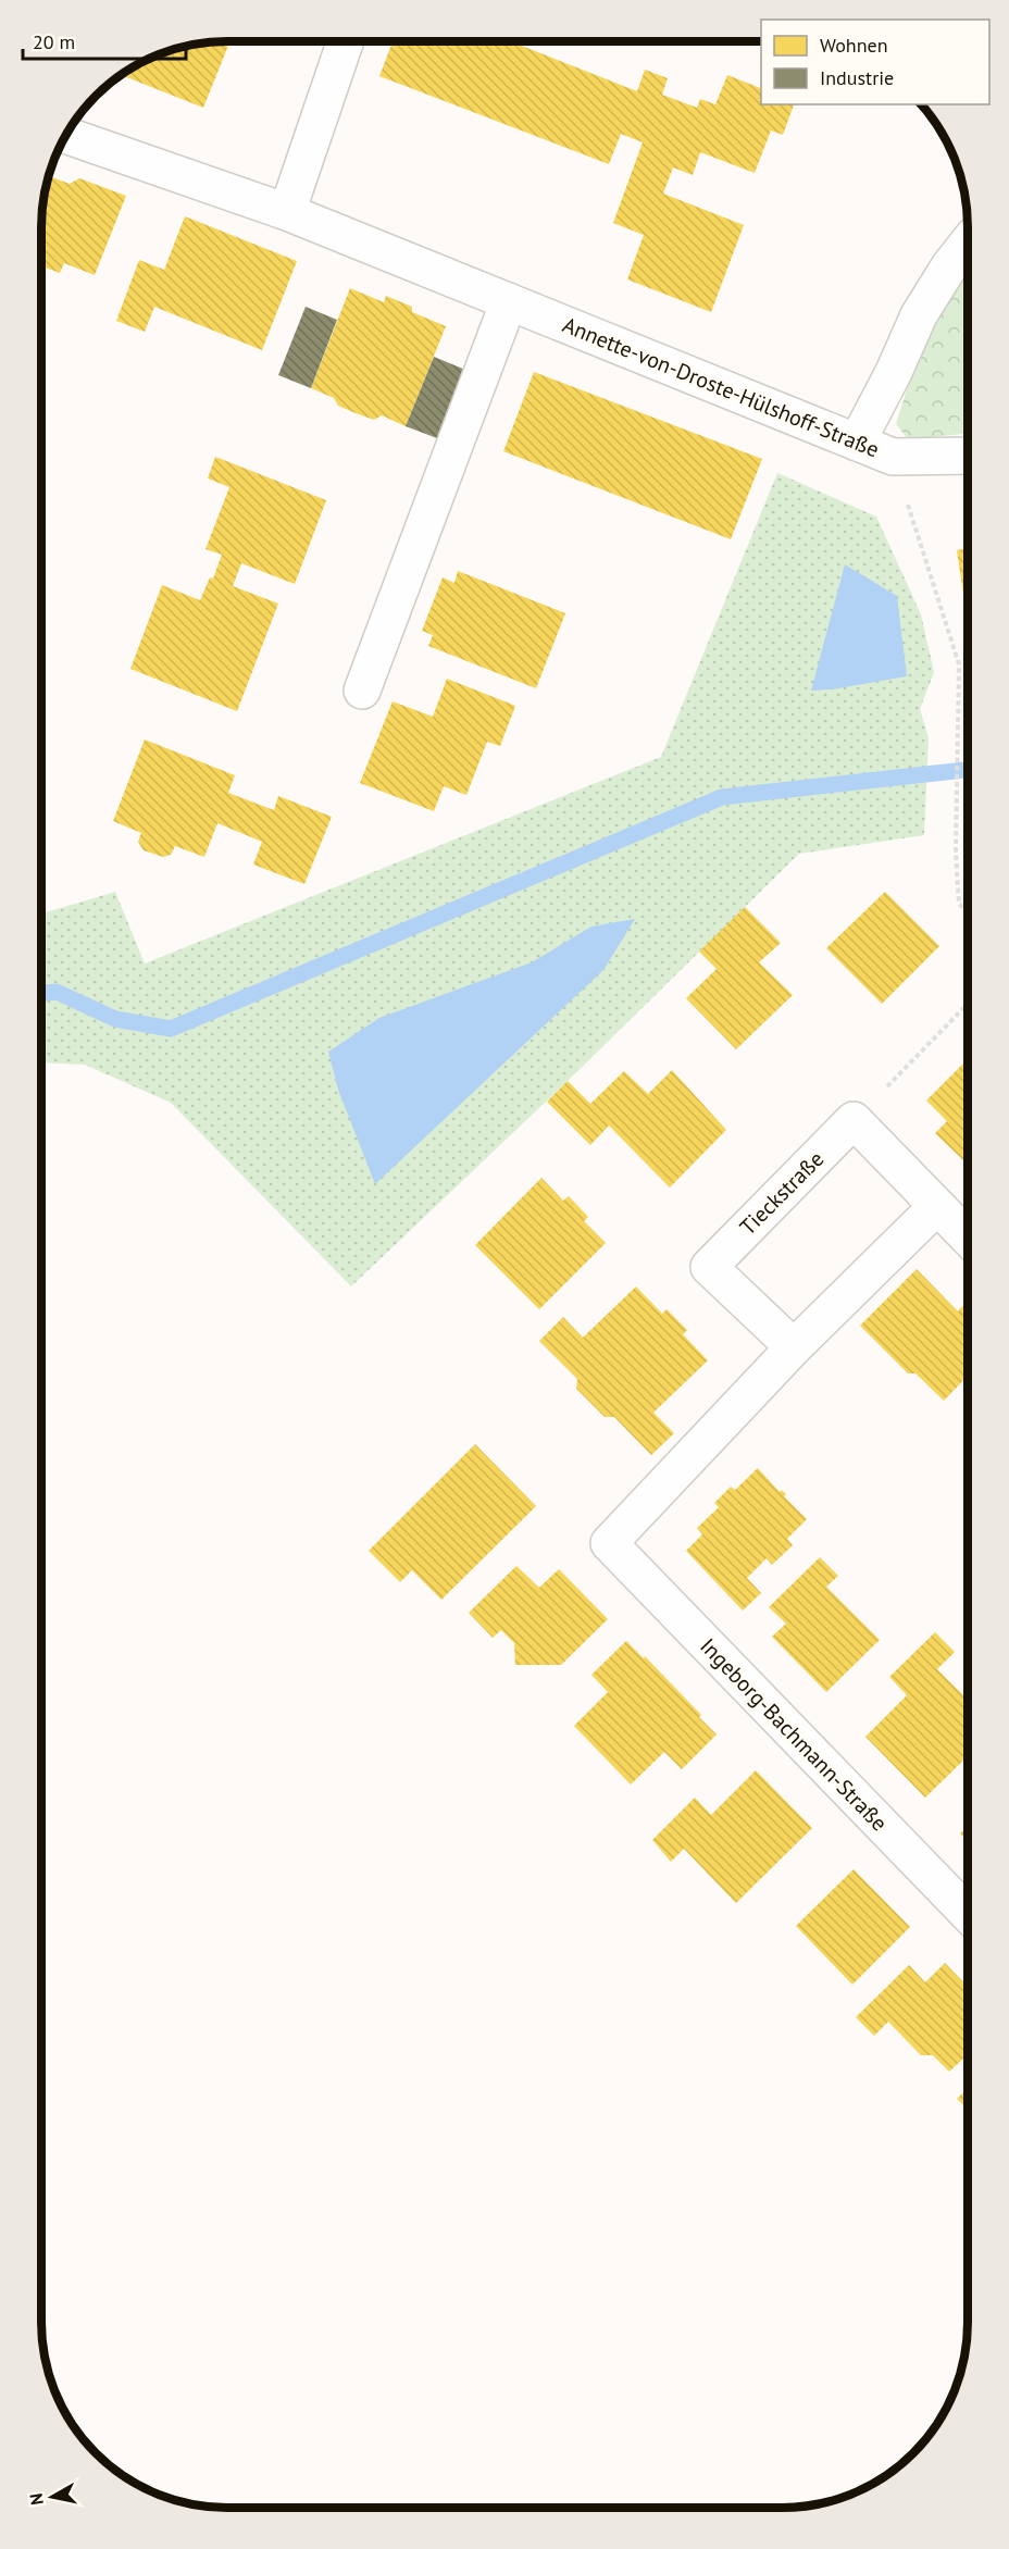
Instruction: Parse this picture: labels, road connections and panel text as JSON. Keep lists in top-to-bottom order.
{
  "streets": {
    "street": ["Annette-von-Droste-Hülshoff-Straße", "Tieckstraße", "Ingeborg-Bachmann-Straße"]
  },
  "crossings": [
    ["Tieckstraße", "Ingeborg-Bachmann-Straße"]
  ],
  "legend": ["Wohnen", "Industrie"],
  "scale_bar": "20 m",
  "north": "left"
}
